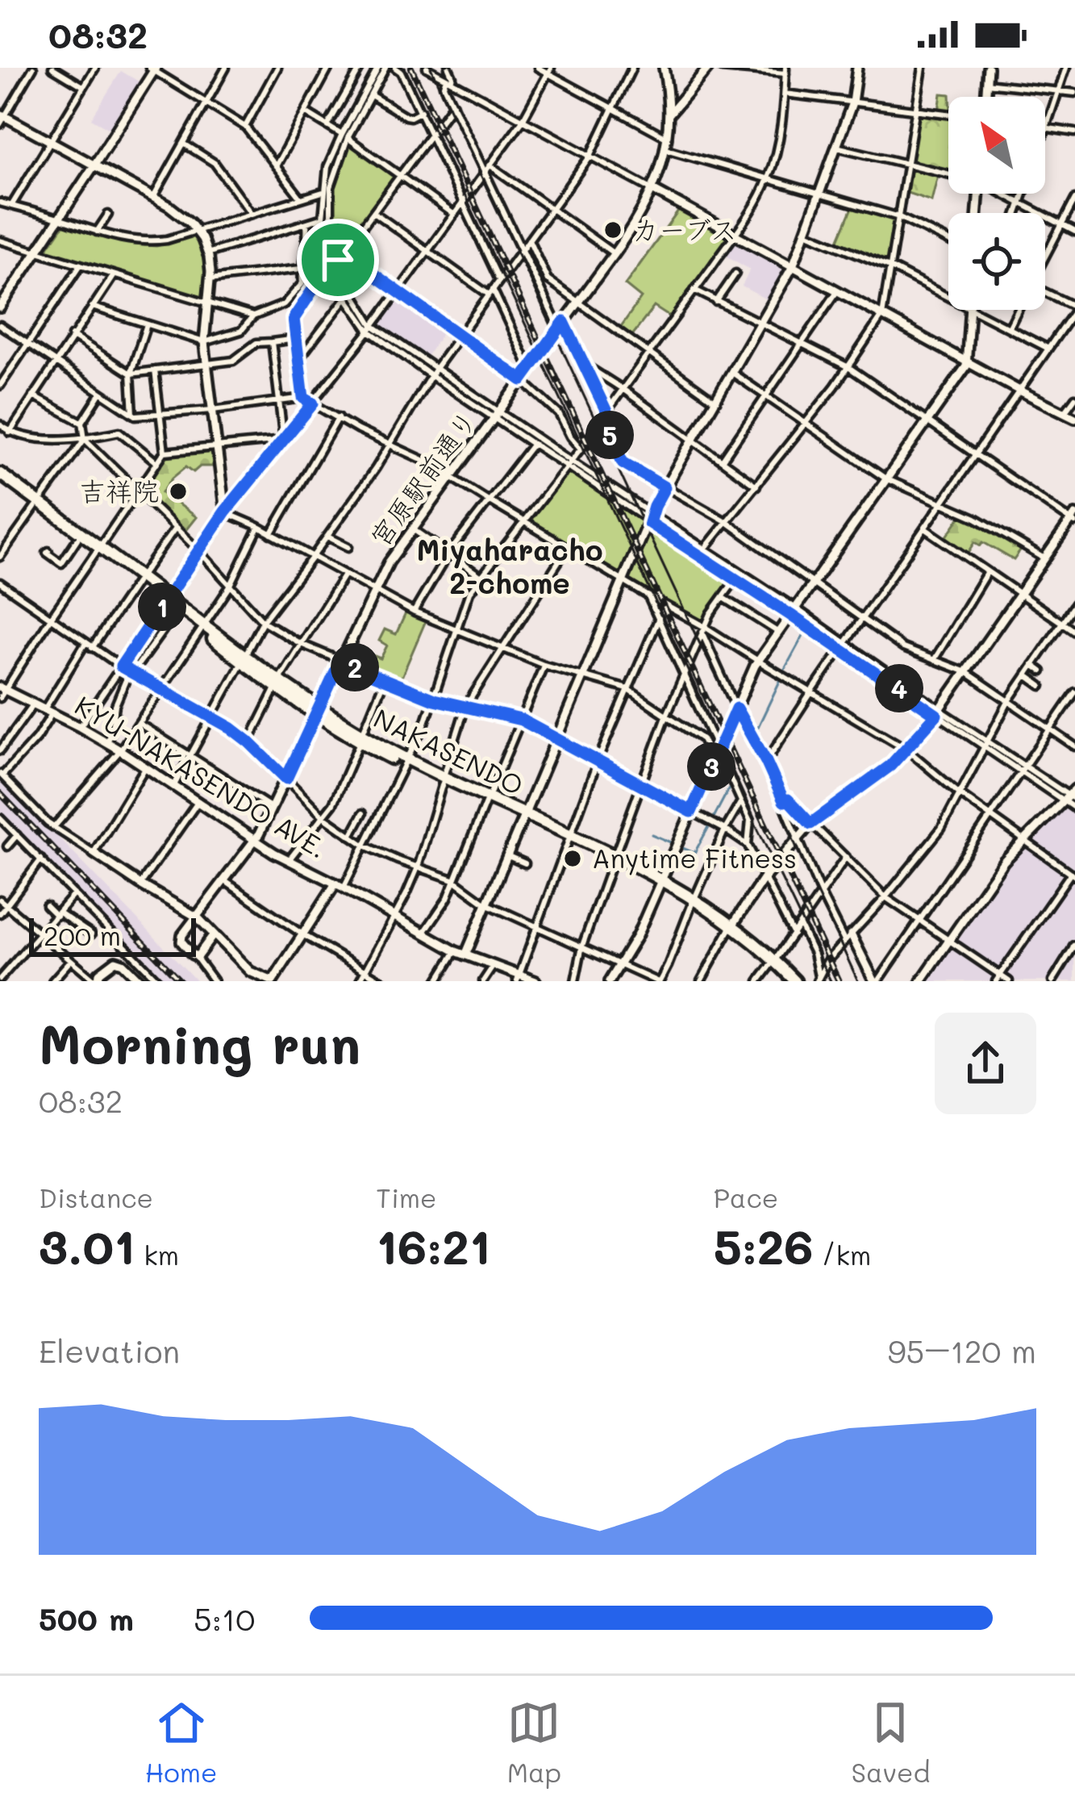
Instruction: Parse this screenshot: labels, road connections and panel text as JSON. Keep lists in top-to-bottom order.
{
  "streets": {
    "highway": ["NAKASENDO"],
    "street": ["宮原駅前通り", "KYU-NAKASENDO AVE."]
  },
  "crossings": [
    ["宮原駅前通り", "NAKASENDO"],
    ["宮原駅前通り", "KYU-NAKASENDO AVE."]
  ],
  "districts": ["Miyaharacho 2-chome"],
  "places": ["カーブス", "吉祥院", "Anytime Fitness"],
  "scale_bar": "200 m",
  "north": "top left",
  "page": {
    "status": "08:32",
    "pins": [
      "5",
      "1",
      "2",
      "4",
      "3"
    ],
    "scale": "200 m",
    "heading": ["Morning run", "08:32"],
    "stats": [
      ["Distance", "3.01 km"],
      ["Time", "16:21"],
      ["Pace", "5:26 /km"]
    ],
    "chart": ["Elevation", "95–120 m"],
    "list": [
      {
        "name": "500 m",
        "note": "5:10"
      }
    ],
    "tabs": ["Home", "Map", "Saved"]
  }
}
